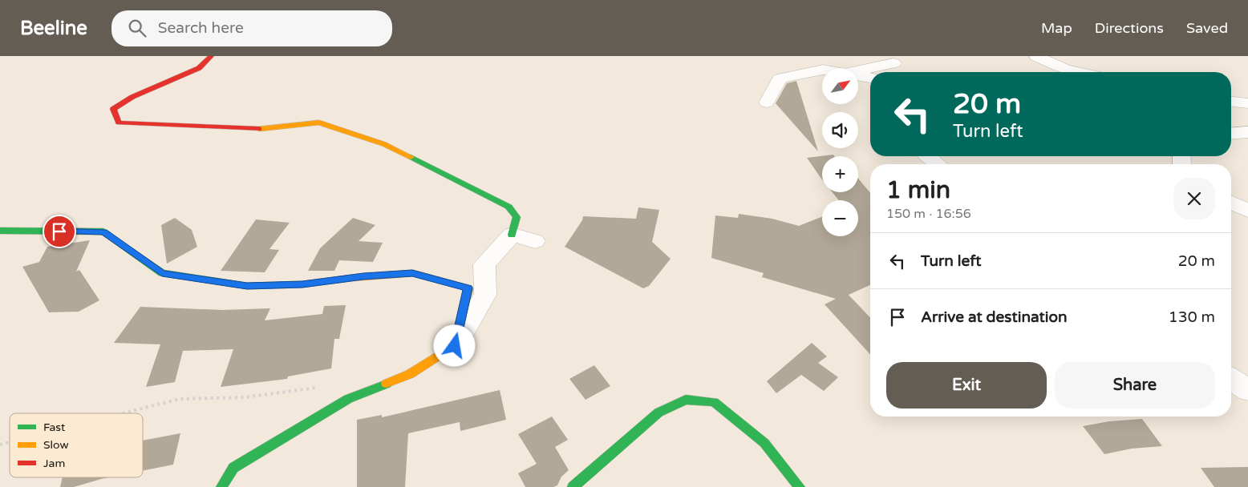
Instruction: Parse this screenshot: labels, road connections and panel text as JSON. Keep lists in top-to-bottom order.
{
  "legend": ["Fast", "Slow", "Jam"],
  "north": "top right",
  "page": {
    "header": "Beeline",
    "search": "Search here",
    "nav": ["Map", "Directions", "Saved"],
    "map_buttons": ["+", "−"],
    "turn": ["20 m", "Turn left"],
    "heading": ["1 min", "150 m · 16:56"],
    "list": [
      {
        "name": "Turn left",
        "value": "20 m"
      },
      {
        "name": "Arrive at destination",
        "value": "130 m"
      }
    ],
    "buttons": ["Exit", "Share"]
  }
}
